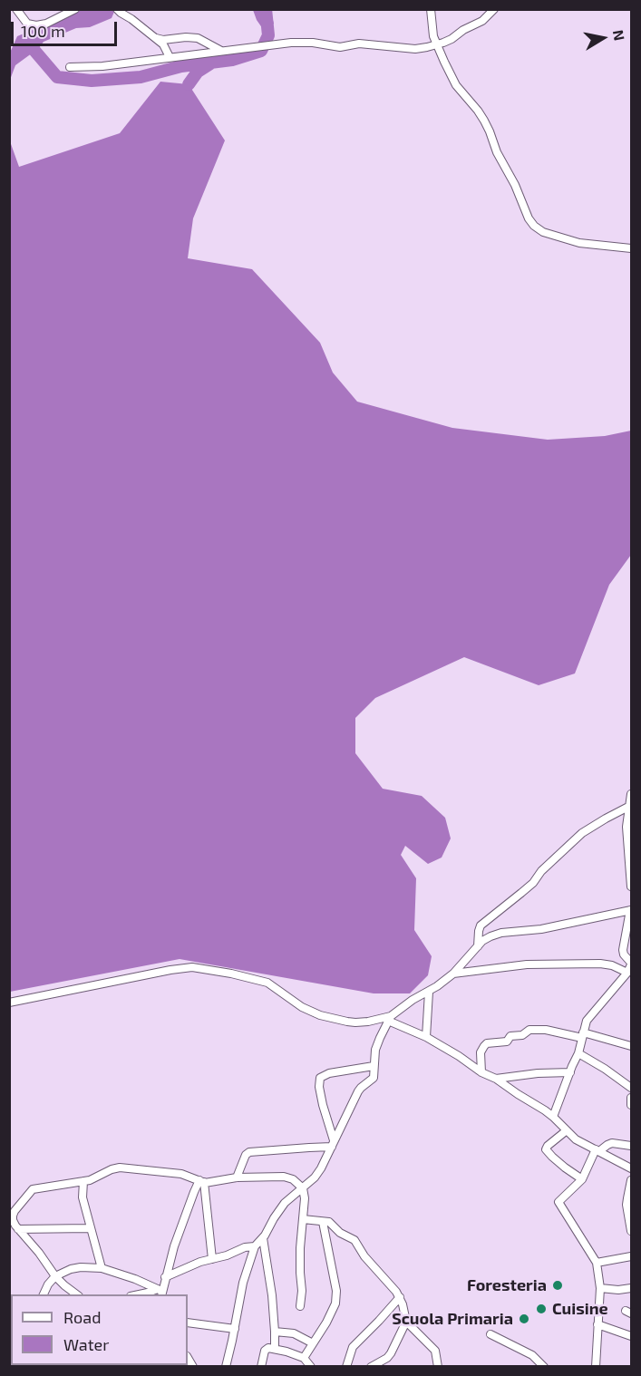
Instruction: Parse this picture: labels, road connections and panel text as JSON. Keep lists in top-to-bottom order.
{
  "places": ["Foresteria", "Cuisine", "Scuola Primaria"],
  "legend": ["Road", "Water"],
  "scale_bar": "100 m",
  "north": "right"
}
